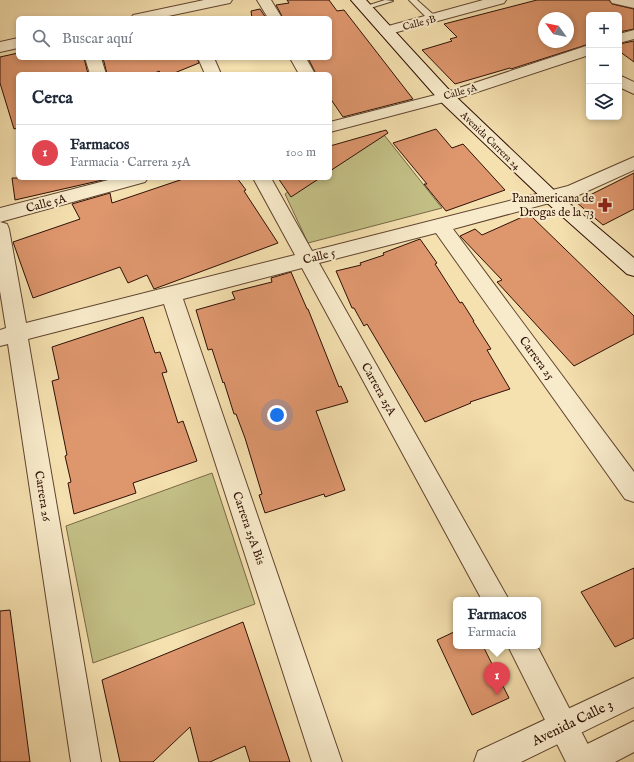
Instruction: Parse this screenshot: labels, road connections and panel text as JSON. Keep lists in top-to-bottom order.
{
  "streets": {
    "street": [
      "Calle 5B",
      "Calle 5A",
      "Avenida Carrera 24",
      "Calle 5",
      "Carrera 25",
      "Carrera 25A",
      "Carrera 26",
      "Carrera 25A Bis",
      "Avenida Calle 3"
    ]
  },
  "crossings": [
    ["Calle 5B", "Avenida Carrera 24"],
    ["Calle 5A", "Avenida Carrera 24"],
    ["Avenida Carrera 24", "Calle 5"],
    ["Calle 5", "Carrera 25"],
    ["Calle 5", "Carrera 25A"],
    ["Calle 5", "Carrera 26"],
    ["Calle 5", "Carrera 25A Bis"]
  ],
  "places": {
    "pharmacy": ["Panamericana de Drogas de la 73"]
  },
  "north": "top left",
  "page": {
    "map_buttons": ["+", "−"],
    "search": "Buscar aquí",
    "heading": "Cerca",
    "list": [
      {
        "mark": "1",
        "name": "Farmacos",
        "note": "Farmacia · Carrera 25A",
        "value": "100 m"
      }
    ],
    "popup": ["Farmacos", "Farmacia"],
    "pins": "1"
  }
}
